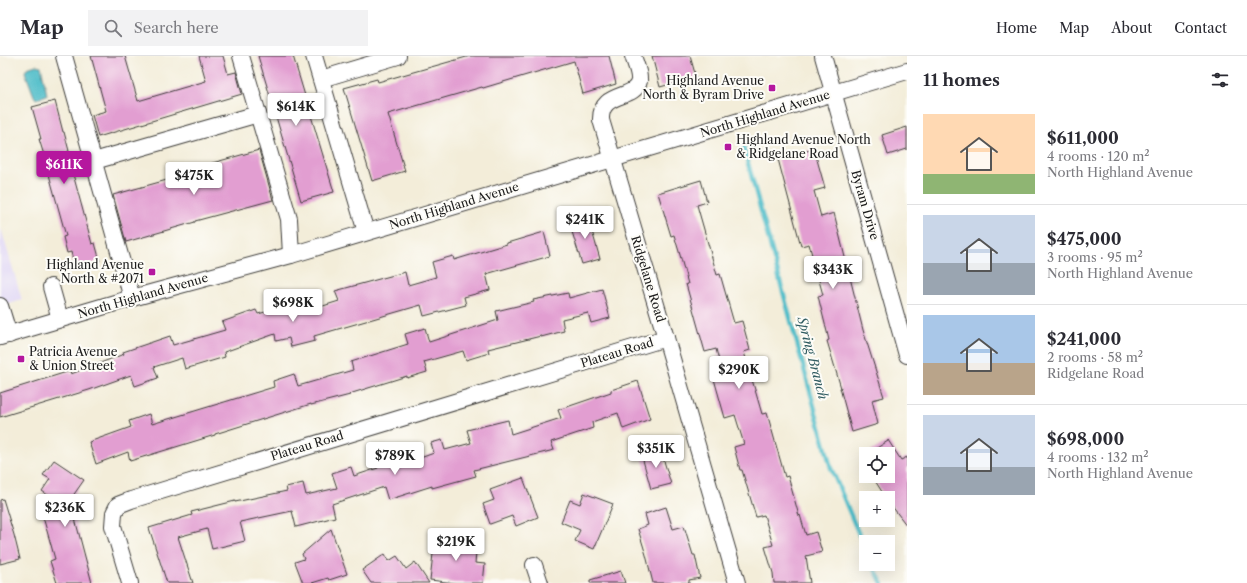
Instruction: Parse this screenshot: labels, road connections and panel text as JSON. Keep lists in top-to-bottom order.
{
  "streets": {
    "street": [
      "North Highland Avenue",
      "Byram Drive",
      "Ridgelane Road",
      "Plateau Road"
    ]
  },
  "crossings": [
    ["North Highland Avenue", "Byram Drive"],
    ["North Highland Avenue", "Ridgelane Road"],
    ["Ridgelane Road", "Plateau Road"]
  ],
  "water": ["Spring Branch"],
  "places": {
    "transit": [
      "Highland Avenue North & Byram Drive",
      "Highland Avenue North & Ridgelane Road",
      "Highland Avenue North & #2071",
      "Patricia Avenue & Union Street"
    ]
  },
  "page": {
    "header": "Map",
    "search": "Search here",
    "nav": [
      "Home",
      "Map",
      "About",
      "Contact"
    ],
    "heading": "11 homes",
    "price": [
      "$614K",
      "$611K",
      "$475K",
      "$241K",
      "$343K",
      "$698K",
      "$290K",
      "$351K",
      "$789K",
      "$236K",
      "$219K"
    ],
    "list": [
      {
        "name": "$611,000",
        "note": "4 rooms · 120 m² · North Highland Avenue"
      },
      {
        "name": "$475,000",
        "note": "3 rooms · 95 m² · North Highland Avenue"
      },
      {
        "name": "$241,000",
        "note": "2 rooms · 58 m² · Ridgelane Road"
      },
      {
        "name": "$698,000",
        "note": "4 rooms · 132 m² · North Highland Avenue"
      }
    ],
    "map_buttons": ["+", "−"]
  }
}
